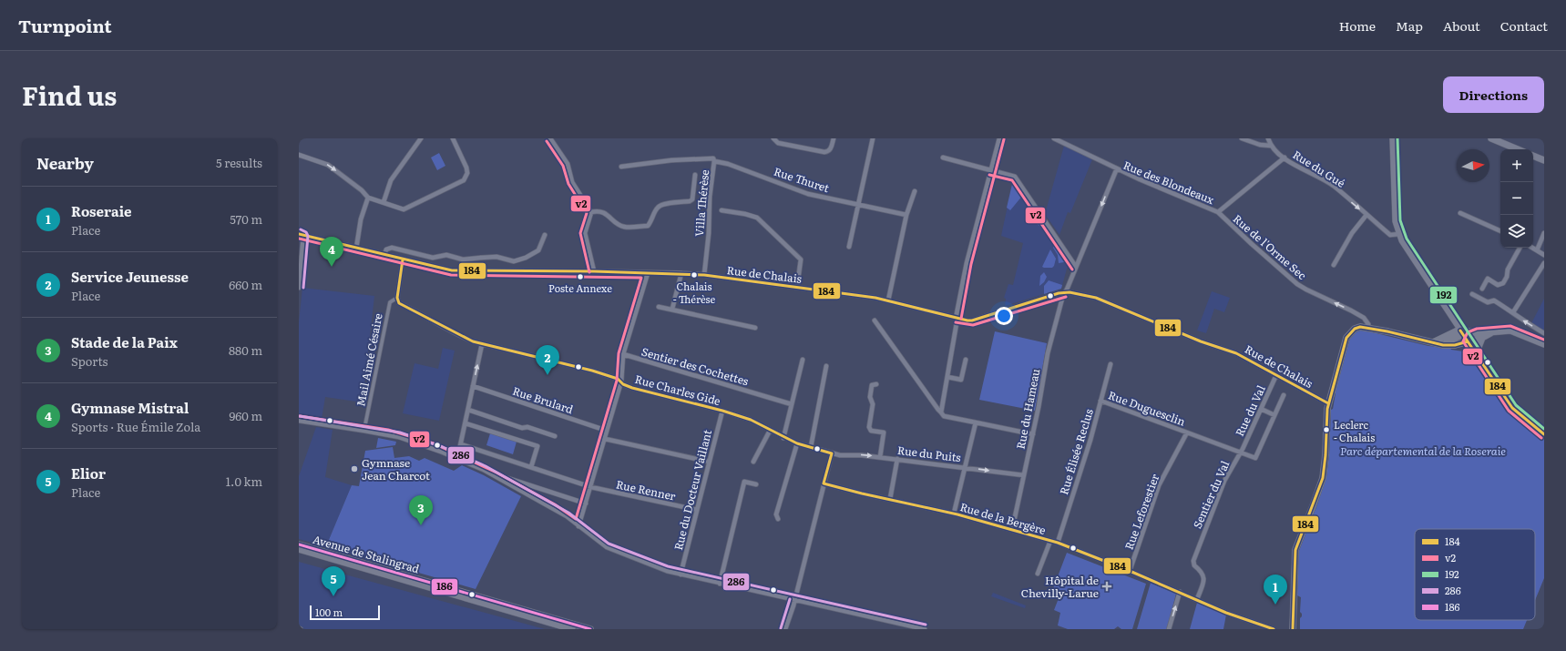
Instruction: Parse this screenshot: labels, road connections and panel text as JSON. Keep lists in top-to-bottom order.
{
  "streets": {
    "main road": ["Avenue de Stalingrad"],
    "street": [
      "Rue du Gué",
      "Rue Thuret",
      "Rue des Blondeaux",
      "Villa Thérèse",
      "Rue de l'Orme Sec",
      "Rue de Chalais",
      "Mail Aimé Césaire",
      "Sentier des Cochettes",
      "Rue Charles Gide",
      "Rue Brulard",
      "Rue Duguesclin",
      "Rue du Hameau",
      "Rue du Val",
      "Rue Élisée Reclus",
      "Rue du Puits",
      "Rue Renner",
      "Rue du Docteur Vaillant",
      "Sentier du Val",
      "Rue Leforestier",
      "Rue de la Bergère"
    ]
  },
  "crossings": [
    ["Rue du Gué", "Rue des Blondeaux"],
    ["Rue Thuret", "Villa Thérèse"],
    ["Rue des Blondeaux", "Rue de l'Orme Sec"],
    ["Rue des Blondeaux", "Rue de Chalais"],
    ["Rue des Blondeaux", "Rue du Hameau"],
    ["Villa Thérèse", "Rue de Chalais"],
    ["Rue de Chalais", "Rue du Hameau"],
    ["Rue de Chalais", "Rue du Val"],
    ["Mail Aimé Césaire", "Rue Charles Gide"],
    ["Rue Charles Gide", "Rue du Puits"],
    ["Rue Charles Gide", "Rue du Docteur Vaillant"],
    ["Rue Duguesclin", "Rue Élisée Reclus"],
    ["Rue Duguesclin", "Rue Leforestier"],
    ["Rue du Hameau", "Rue du Puits"],
    ["Rue du Hameau", "Rue de la Bergère"],
    ["Rue du Val", "Sentier du Val"],
    ["Rue Élisée Reclus", "Rue de la Bergère"],
    ["Rue Renner", "Rue du Docteur Vaillant"],
    ["Sentier du Val", "Rue de la Bergère"],
    ["Rue Leforestier", "Rue de la Bergère"]
  ],
  "one_way": ["Rue du Gué", "Rue de l'Orme Sec", "Rue du Puits"],
  "parks": ["Parc départemental de la Roseraie"],
  "places": {
    "other": [
      "Chalais - Thérèse",
      "Poste Annexe",
      "Leclerc - Chalais",
      "Gymnase Jean Charcot"
    ],
    "health": ["Hôpital de Chevilly-Larue"]
  },
  "lines": [
    "transit line 192",
    "transit line v2",
    "transit line 286",
    "transit line 184",
    "transit line 186"
  ],
  "legend": [
    "184",
    "v2",
    "192",
    "286",
    "186"
  ],
  "scale_bar": "100 m",
  "north": "right",
  "page": {
    "header": "Turnpoint",
    "nav": [
      "Home",
      "Map",
      "About",
      "Contact"
    ],
    "title": "Find us",
    "buttons": "Directions",
    "heading": ["Nearby", "5 results"],
    "map_buttons": ["+", "−"],
    "list": [
      {
        "mark": "1",
        "name": "Roseraie",
        "note": "Place",
        "value": "570 m"
      },
      {
        "mark": "2",
        "name": "Service Jeunesse",
        "note": "Place",
        "value": "660 m"
      },
      {
        "mark": "3",
        "name": "Stade de la Paix",
        "note": "Sports",
        "value": "880 m"
      },
      {
        "mark": "4",
        "name": "Gymnase Mistral",
        "note": "Sports · Rue Émile Zola",
        "value": "960 m"
      },
      {
        "mark": "5",
        "name": "Elior",
        "note": "Place",
        "value": "1.0 km"
      }
    ],
    "pins": [
      "4",
      "2",
      "3",
      "5",
      "1"
    ],
    "scale": "100 m"
  }
}
